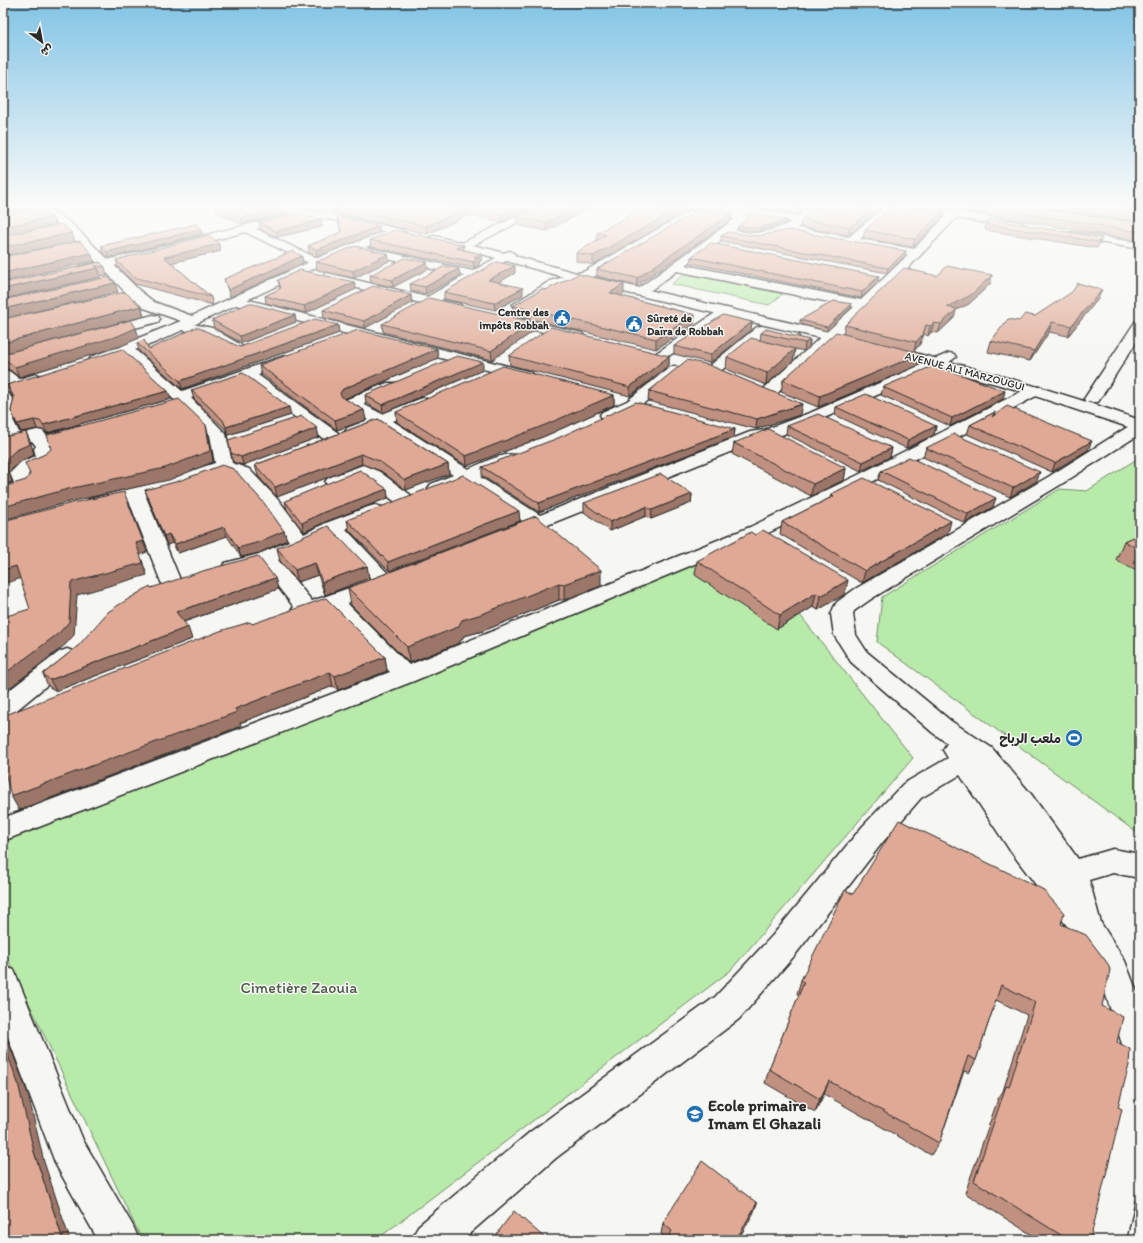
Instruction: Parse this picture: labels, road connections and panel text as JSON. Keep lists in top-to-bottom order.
{
  "streets": {
    "street": ["AVENUE ALI MARZOUGUI"]
  },
  "parks": ["Cimetière Zaouia"],
  "places": {
    "public building": ["Centre des impôts Robbah", "Sûreté de Daïra de Robbah"],
    "sports": ["ملعب الرباح"],
    "school or university": ["Ecole primaire Imam El Ghazali"]
  },
  "north": "bottom right"
}
